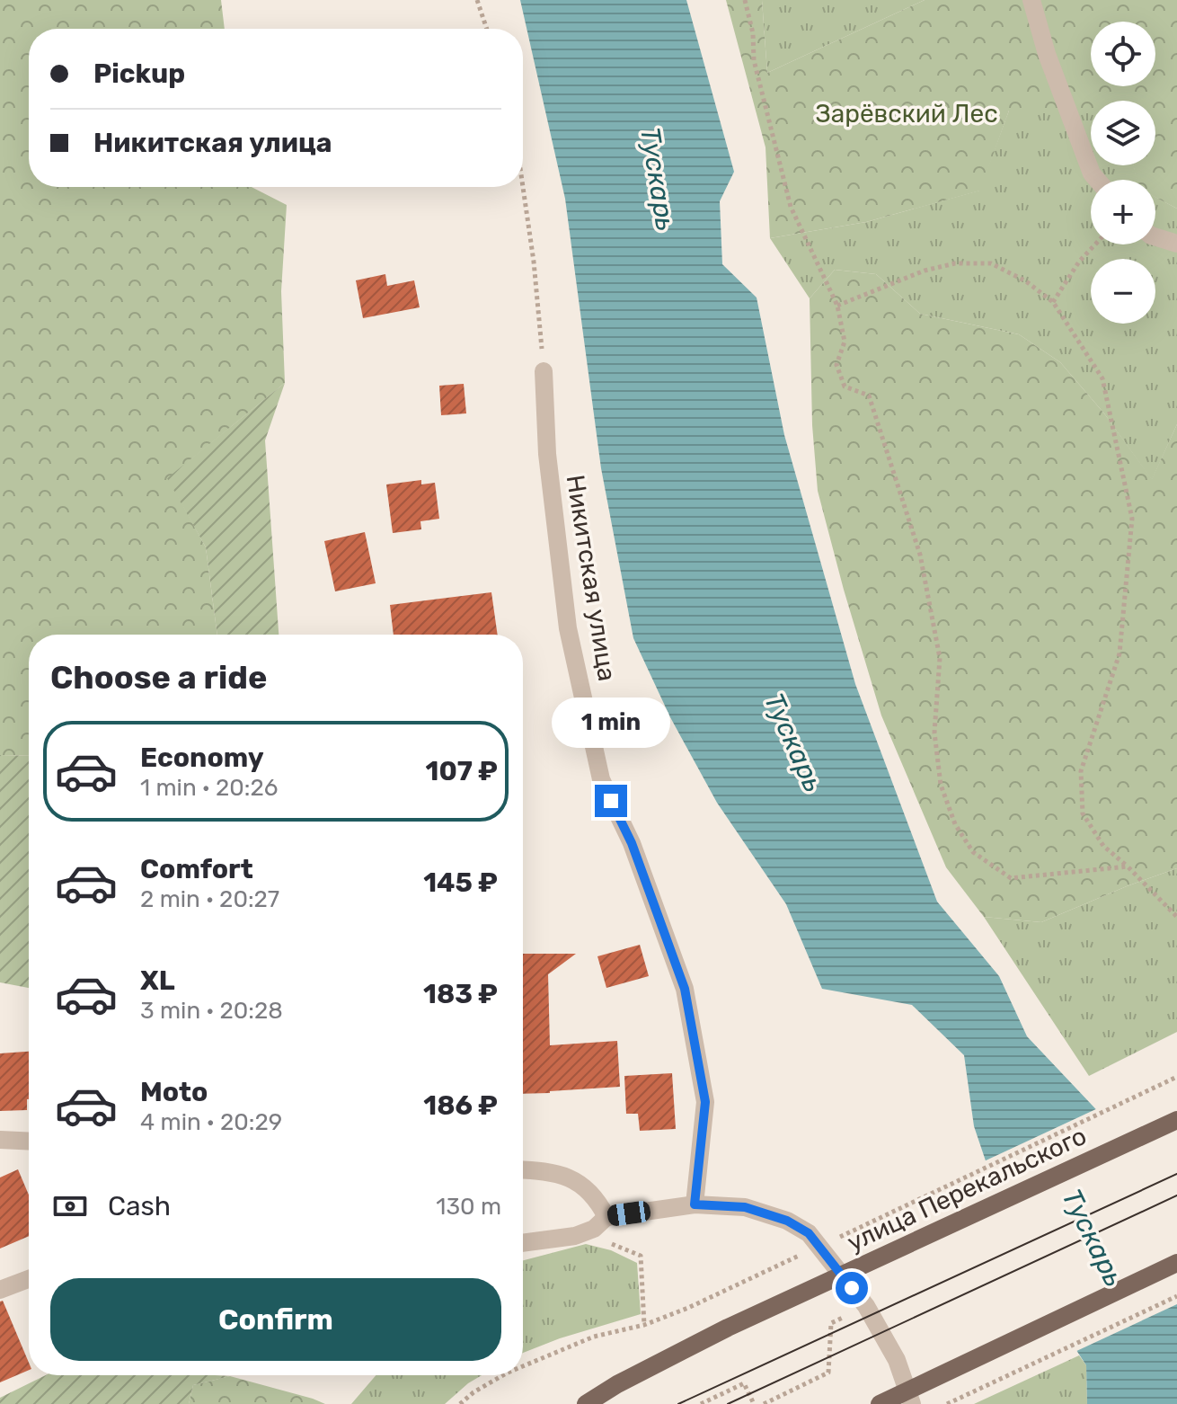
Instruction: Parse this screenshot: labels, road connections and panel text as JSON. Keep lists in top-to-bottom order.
{
  "streets": {
    "main road": ["улица Перекальского"],
    "street": ["Никитская улица"]
  },
  "water": ["Тускарь"],
  "parks": ["Зарёвский Лес"],
  "page": {
    "map_buttons": ["+", "−"],
    "banner": ["Pickup", "Никитская улица"],
    "heading": "Choose a ride",
    "bubble": "1 min",
    "list": [
      {
        "name": "Economy",
        "note": "1 min · 20:26",
        "value": "107 ₽"
      },
      {
        "name": "Comfort",
        "note": "2 min · 20:27",
        "value": "145 ₽"
      },
      {
        "name": "XL",
        "note": "3 min · 20:28",
        "value": "183 ₽"
      },
      {
        "name": "Moto",
        "note": "4 min · 20:29",
        "value": "186 ₽"
      }
    ],
    "pay": ["Cash", "130 m"],
    "buttons": "Confirm"
  }
}
